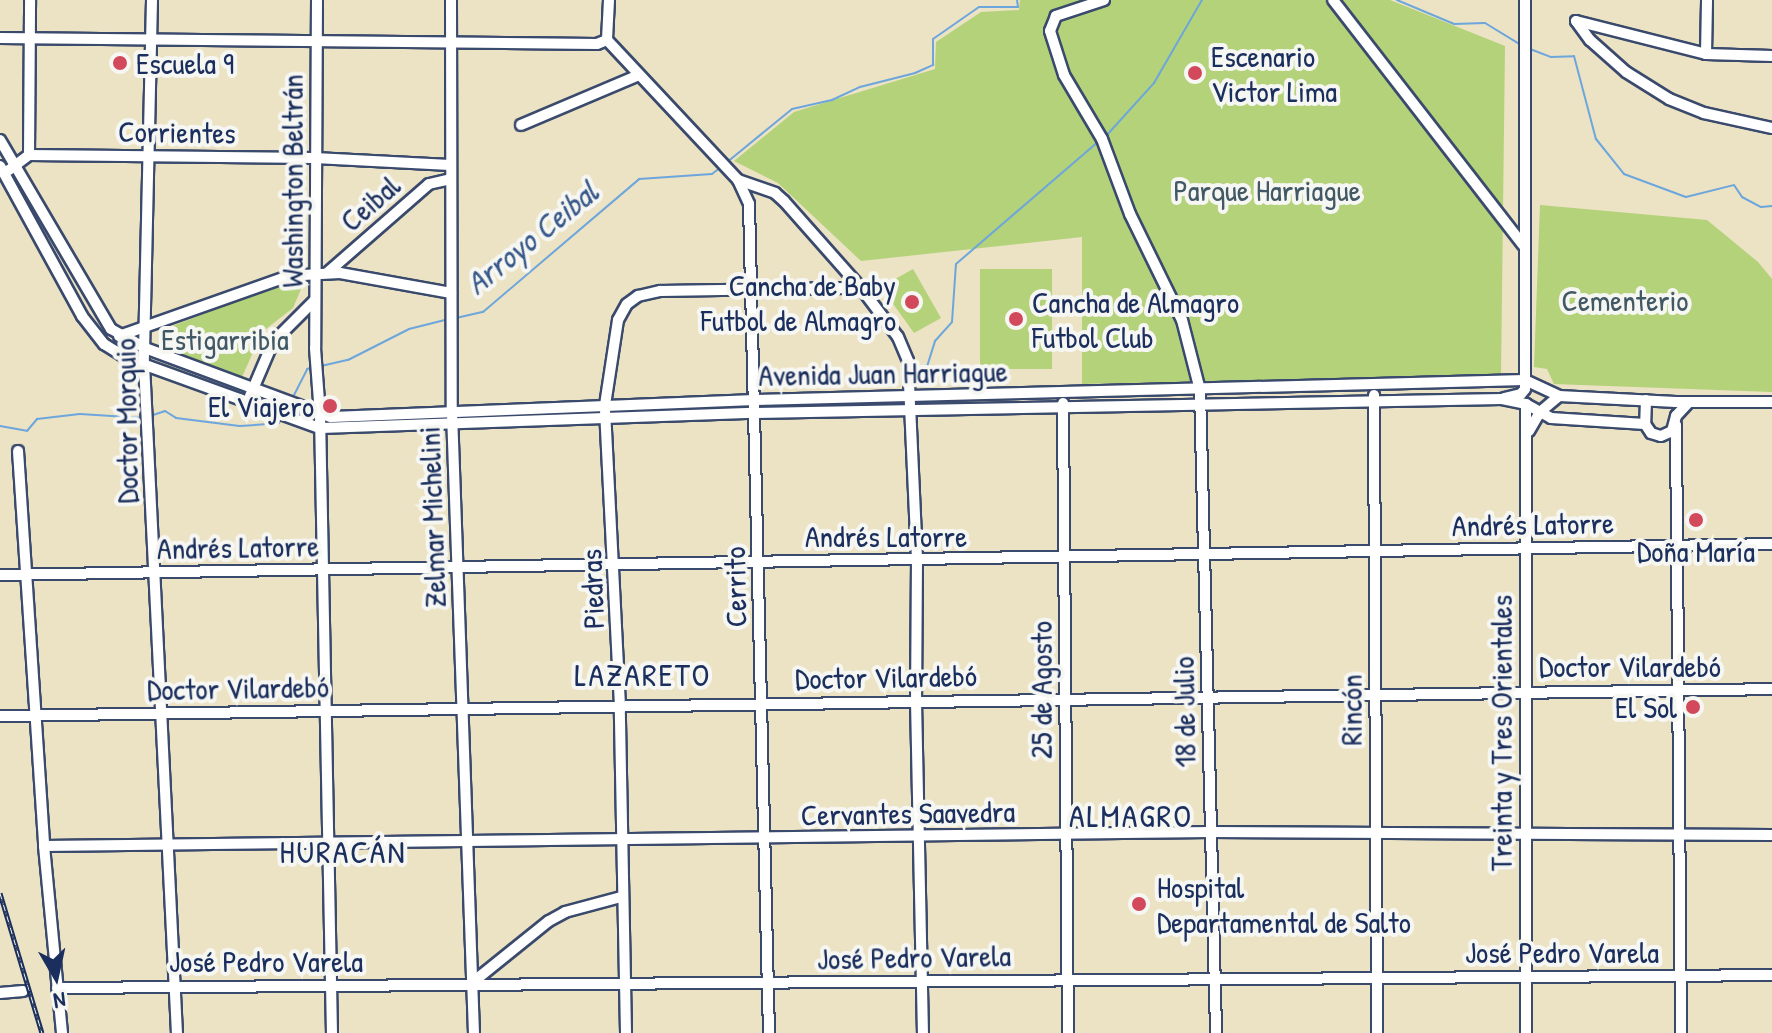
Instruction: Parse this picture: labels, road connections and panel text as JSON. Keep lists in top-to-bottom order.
{
  "streets": {
    "street": [
      "Corrientes",
      "Washington Beltrán",
      "Ceibal",
      "Avenida Juan Harriague",
      "Doctor Morquio",
      "Zelmar Michelini",
      "Andrés Latorre",
      "Cerrito",
      "Piedras",
      "Doctor Vilardebó",
      "25 de Agosto",
      "Rincón",
      "18 de Julio",
      "Treinta y Tres Orientales",
      "Cervantes Saavedra",
      "José Pedro Varela"
    ]
  },
  "crossings": [
    ["Corrientes", "Washington Beltrán"],
    ["Corrientes", "Doctor Morquio"],
    ["Corrientes", "Zelmar Michelini"],
    ["Washington Beltrán", "Ceibal"],
    ["Washington Beltrán", "Avenida Juan Harriague"],
    ["Washington Beltrán", "Andrés Latorre"],
    ["Washington Beltrán", "Doctor Vilardebó"],
    ["Washington Beltrán", "Cervantes Saavedra"],
    ["Washington Beltrán", "José Pedro Varela"],
    ["Ceibal", "Zelmar Michelini"],
    ["Avenida Juan Harriague", "Doctor Morquio"],
    ["Avenida Juan Harriague", "Zelmar Michelini"],
    ["Avenida Juan Harriague", "Cerrito"],
    ["Avenida Juan Harriague", "Piedras"],
    ["Avenida Juan Harriague", "25 de Agosto"],
    ["Avenida Juan Harriague", "Rincón"],
    ["Avenida Juan Harriague", "18 de Julio"],
    ["Avenida Juan Harriague", "Treinta y Tres Orientales"],
    ["Doctor Morquio", "Andrés Latorre"],
    ["Doctor Morquio", "Doctor Vilardebó"],
    ["Doctor Morquio", "Cervantes Saavedra"],
    ["Doctor Morquio", "José Pedro Varela"],
    ["Zelmar Michelini", "Andrés Latorre"],
    ["Zelmar Michelini", "Doctor Vilardebó"],
    ["Zelmar Michelini", "Cervantes Saavedra"],
    ["Zelmar Michelini", "José Pedro Varela"],
    ["Andrés Latorre", "Cerrito"],
    ["Andrés Latorre", "Piedras"],
    ["Andrés Latorre", "25 de Agosto"],
    ["Andrés Latorre", "Rincón"],
    ["Andrés Latorre", "18 de Julio"],
    ["Andrés Latorre", "Treinta y Tres Orientales"],
    ["Cerrito", "Piedras"],
    ["Cerrito", "Doctor Vilardebó"],
    ["Cerrito", "Cervantes Saavedra"],
    ["Cerrito", "José Pedro Varela"],
    ["Piedras", "Doctor Vilardebó"],
    ["Piedras", "Cervantes Saavedra"],
    ["Piedras", "José Pedro Varela"],
    ["Doctor Vilardebó", "25 de Agosto"],
    ["Doctor Vilardebó", "Rincón"],
    ["Doctor Vilardebó", "18 de Julio"],
    ["Doctor Vilardebó", "Treinta y Tres Orientales"],
    ["25 de Agosto", "Cervantes Saavedra"],
    ["25 de Agosto", "José Pedro Varela"],
    ["Rincón", "Cervantes Saavedra"],
    ["Rincón", "José Pedro Varela"],
    ["18 de Julio", "Cervantes Saavedra"],
    ["18 de Julio", "José Pedro Varela"],
    ["Treinta y Tres Orientales", "Cervantes Saavedra"],
    ["Treinta y Tres Orientales", "José Pedro Varela"]
  ],
  "districts": ["LAZARETO", "ALMAGRO", "HURACÁN"],
  "water": ["Arroyo Ceibal"],
  "parks": ["Parque Harriague", "Cementerio", "Estigarribia"],
  "places": [
    "Escuela 9",
    "Escenario Victor Lima",
    "Cancha de Baby Futbol de Almagro",
    "Cancha de Almagro Futbol Club",
    "El Viajero",
    "Doña María",
    "El Sol",
    "Hospital Departamental de Salto"
  ],
  "north": "bottom"
}
